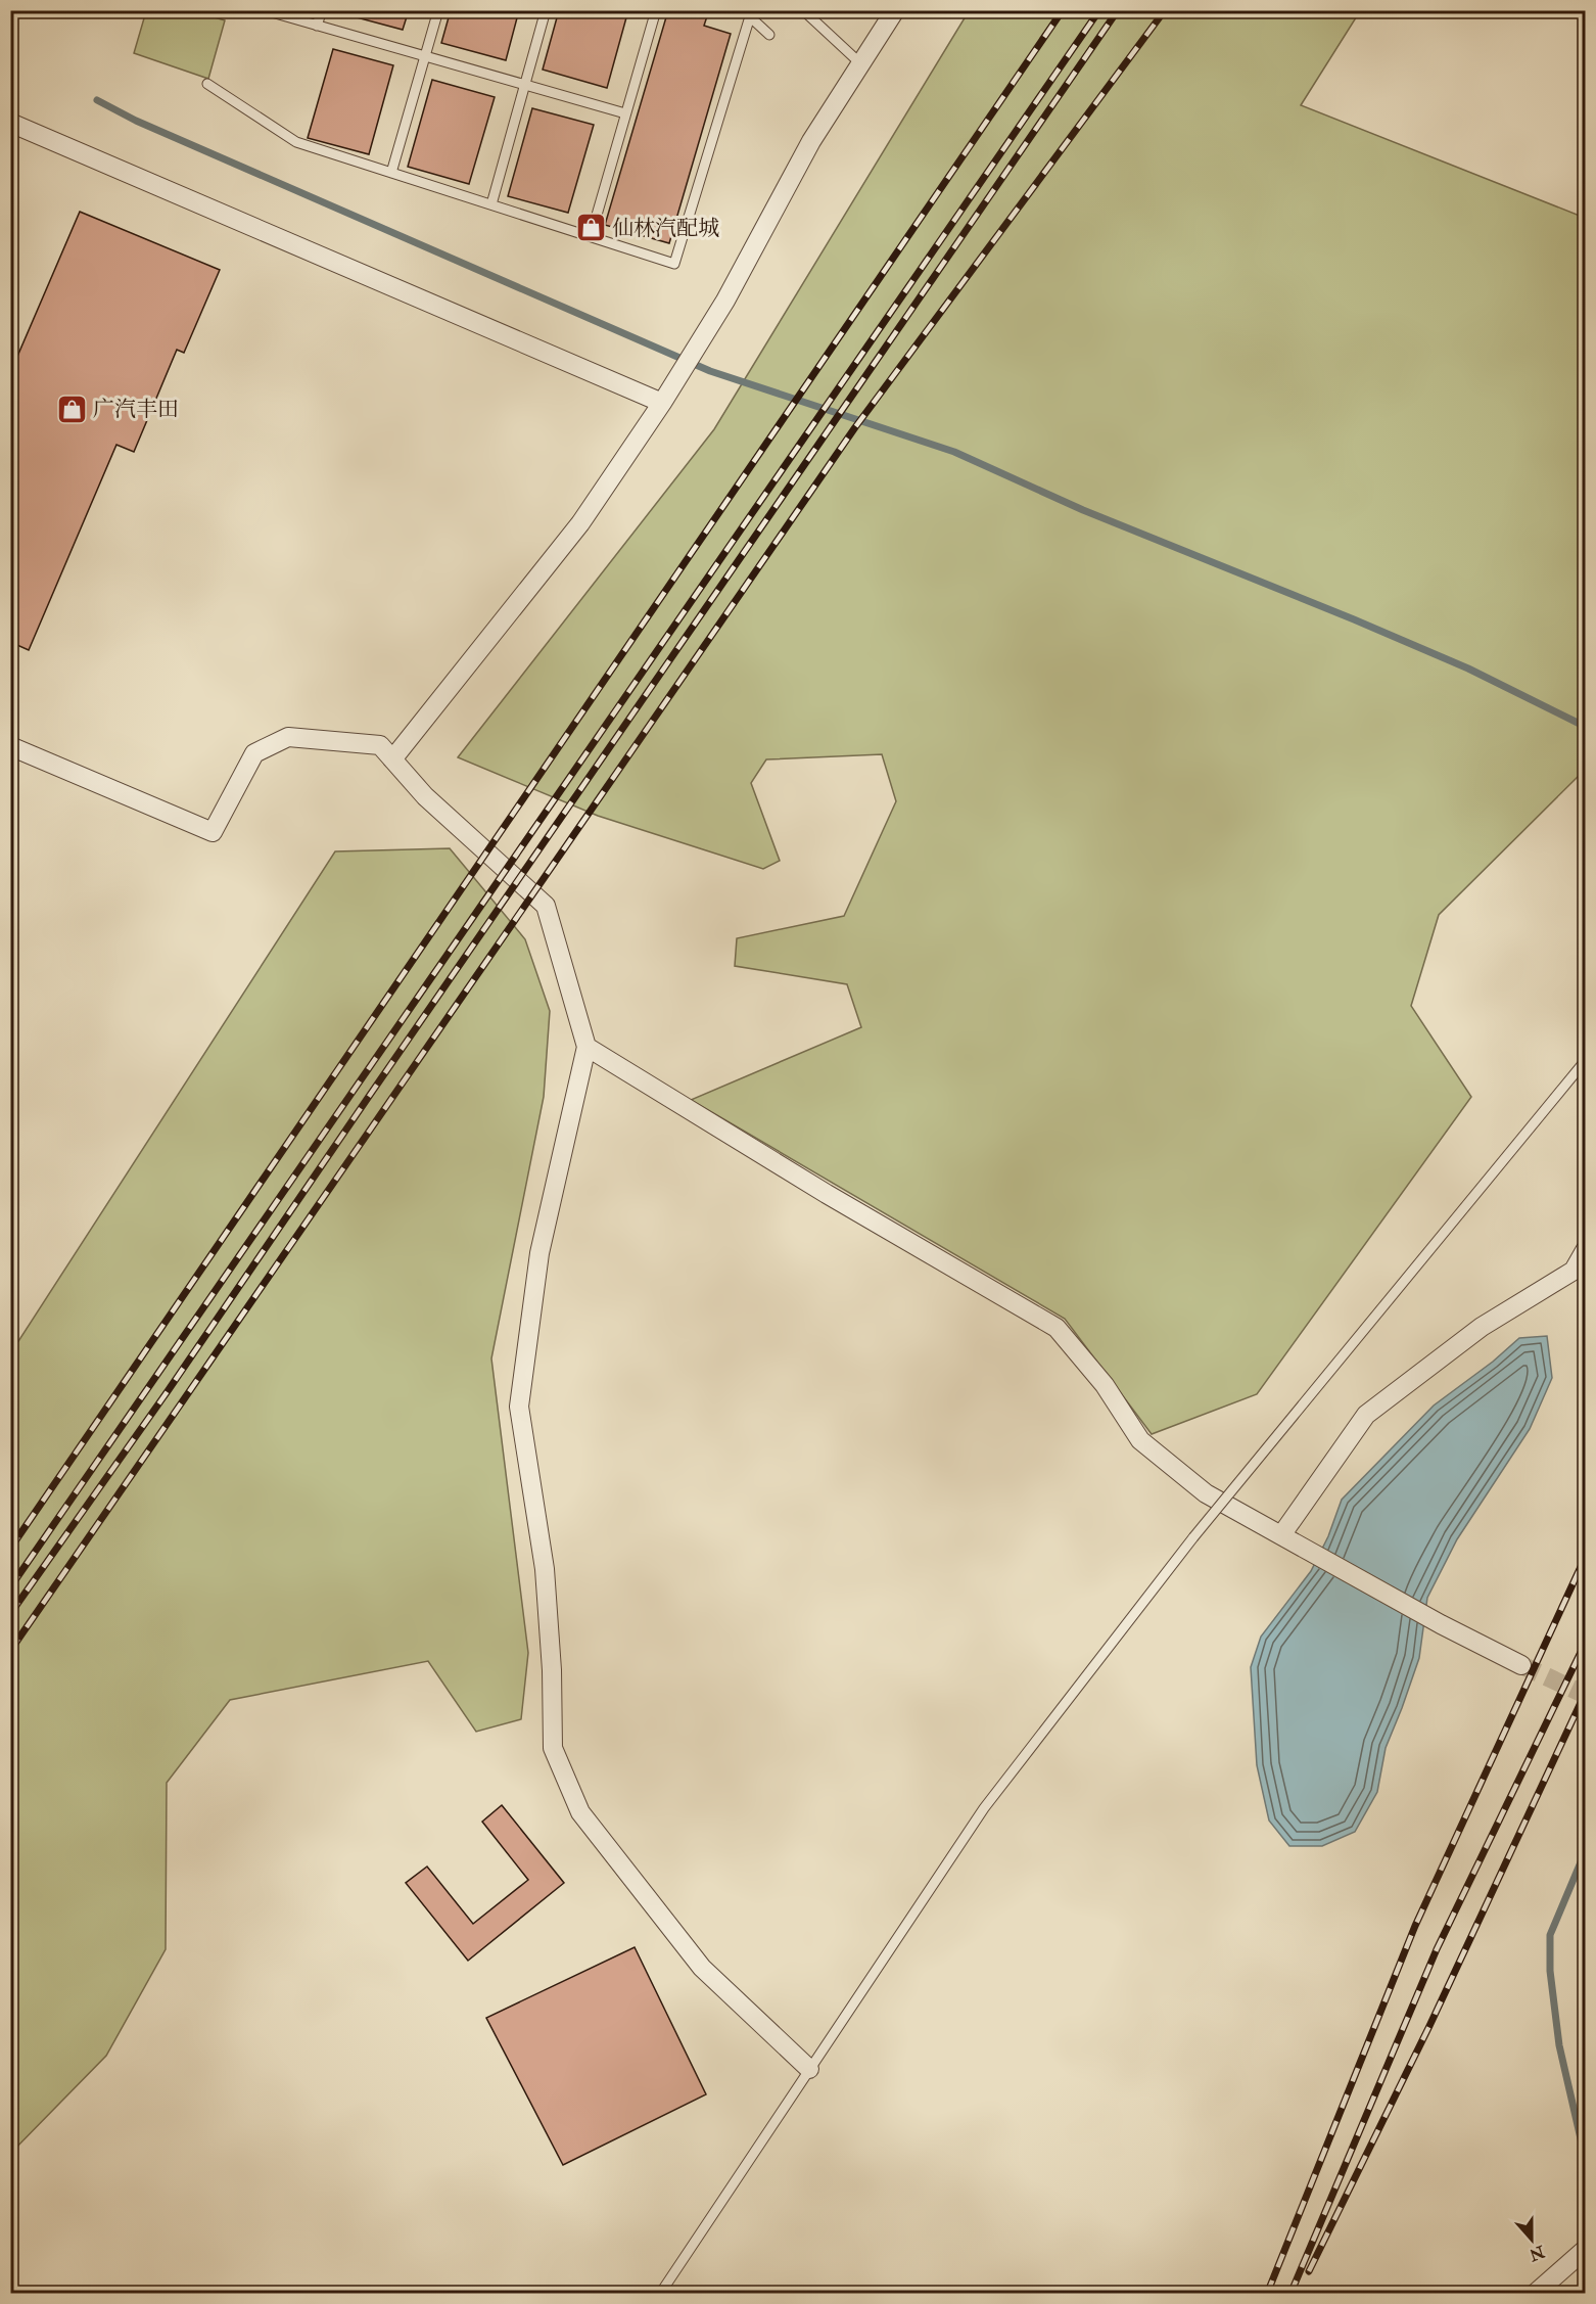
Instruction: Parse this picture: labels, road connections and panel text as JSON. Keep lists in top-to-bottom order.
{
  "places": {
    "shop": ["仙林汽配城", "广汽丰田"]
  },
  "north": "bottom"
}
